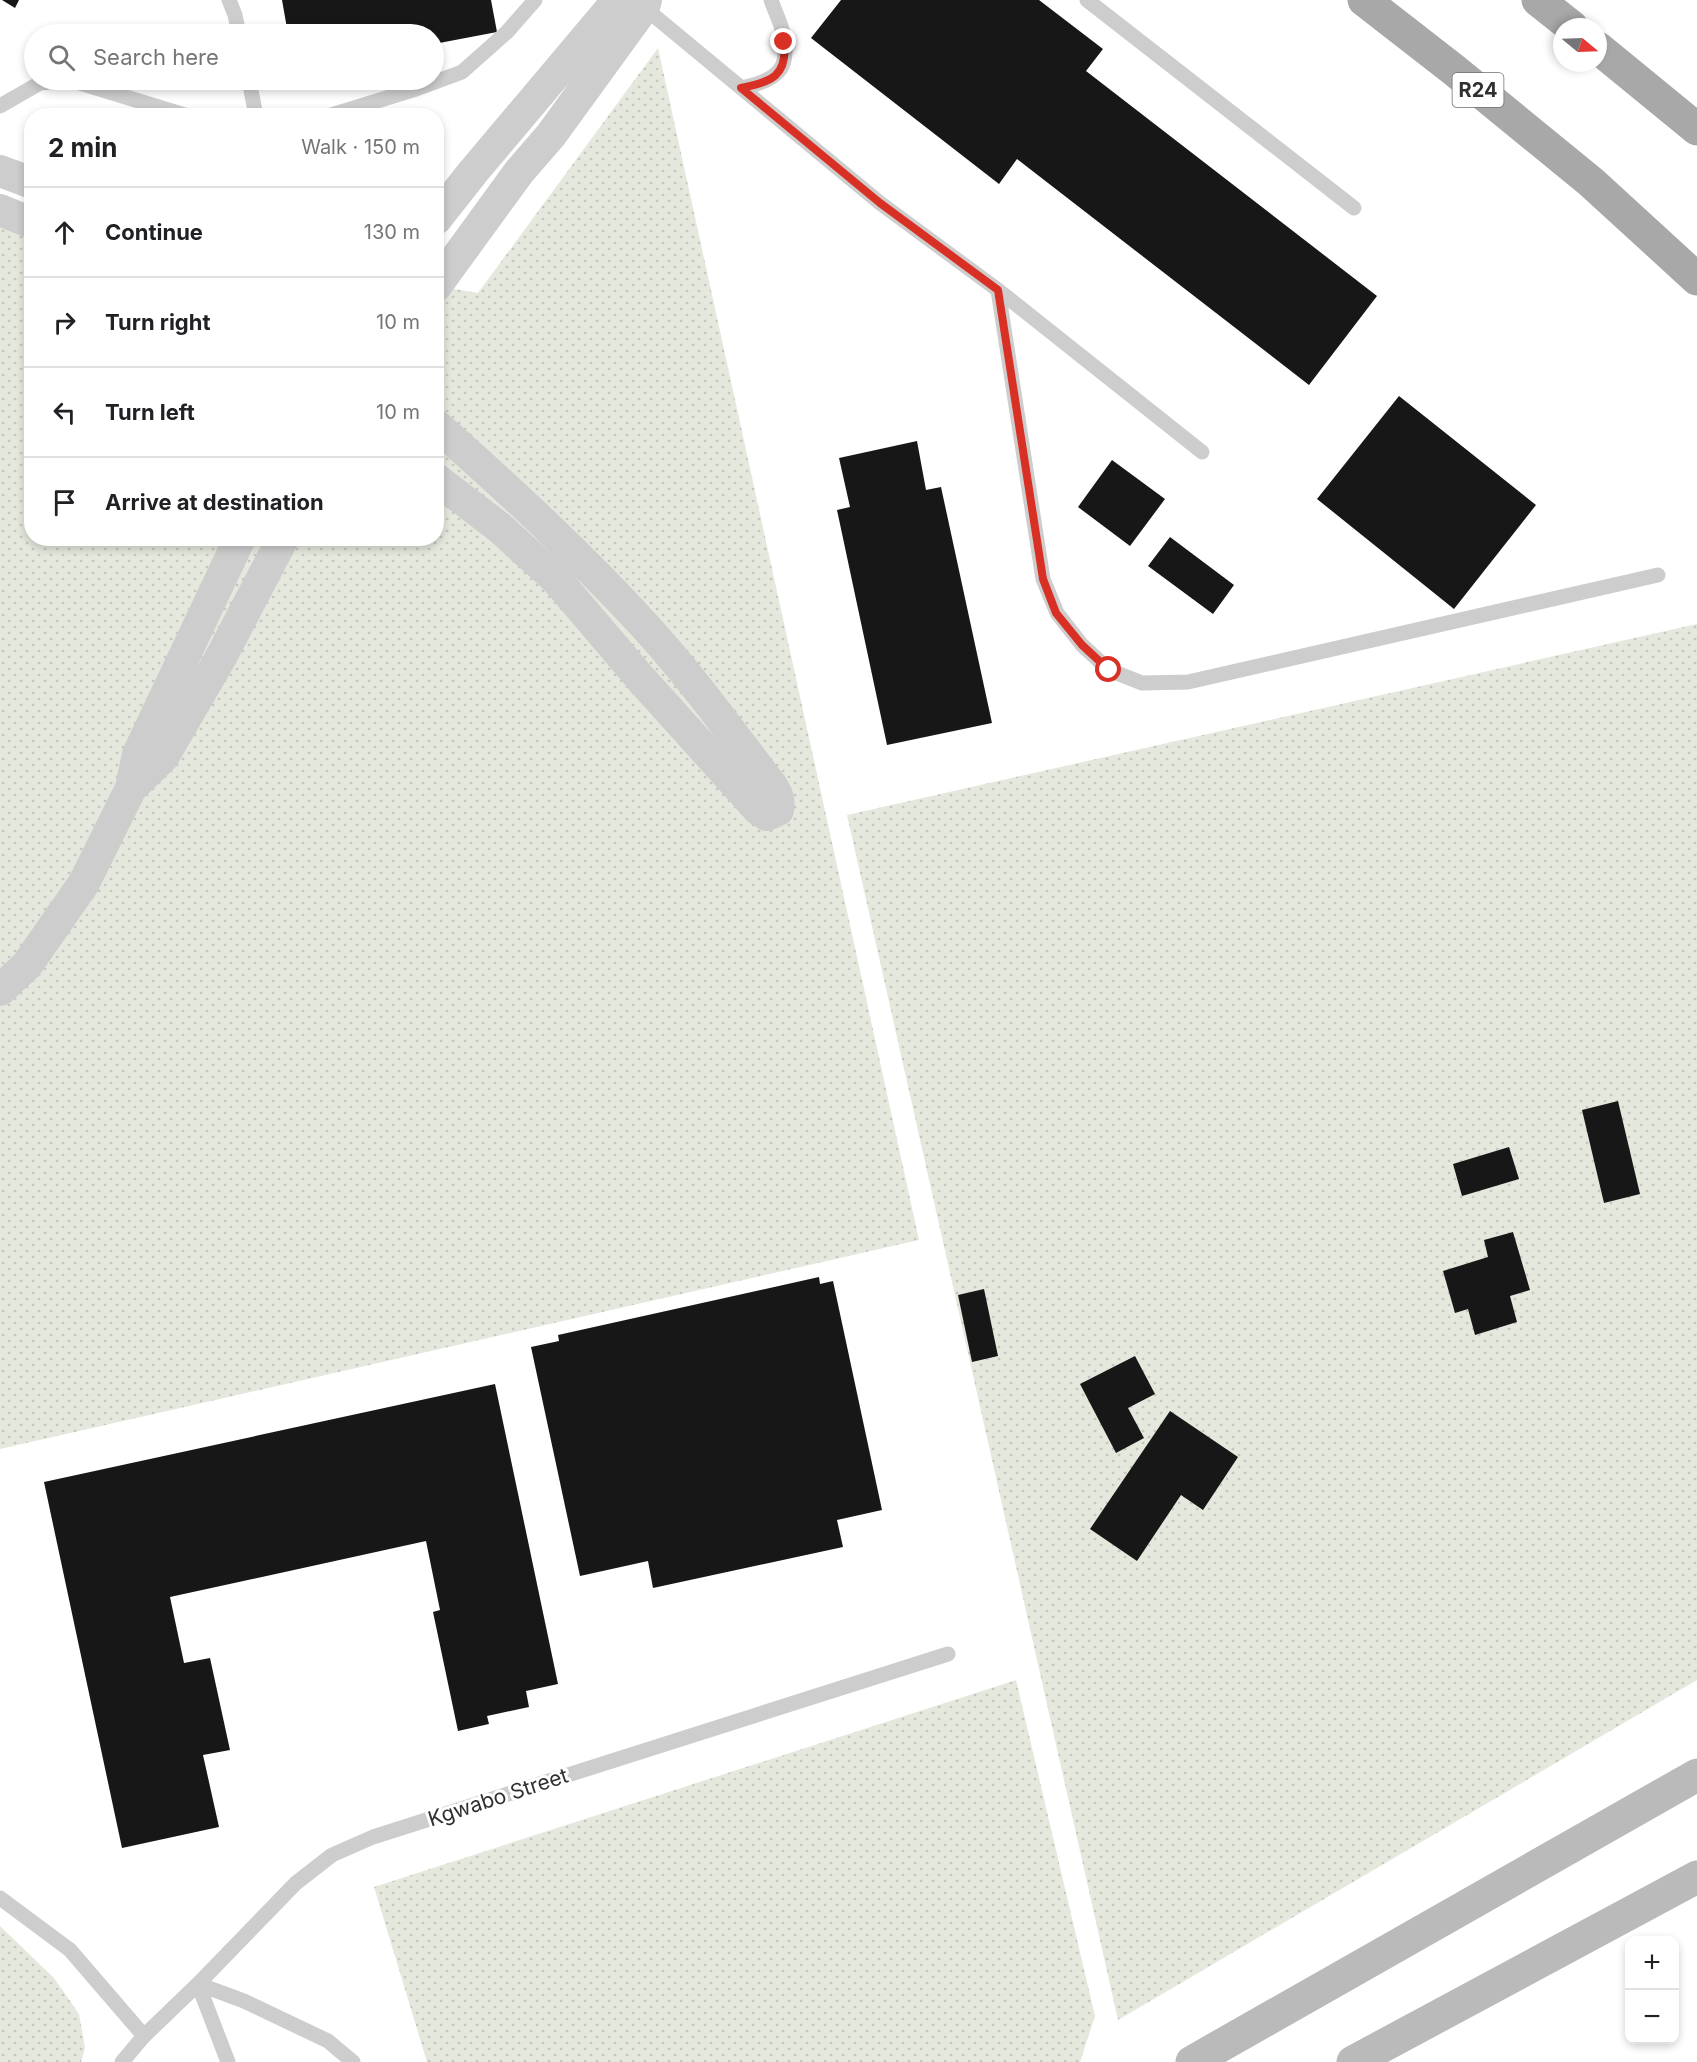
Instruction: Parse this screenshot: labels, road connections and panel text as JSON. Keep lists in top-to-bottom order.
{
  "streets": {
    "main road": ["R24"],
    "lane": ["Kgwabo Street"]
  },
  "north": "right",
  "page": {
    "search": "Search here",
    "heading": ["2 min", "Walk · 150 m"],
    "list": [
      ["Continue", "130 m"],
      ["Turn right", "10 m"],
      ["Turn left", "10 m"],
      "Arrive at destination"
    ],
    "map_buttons": ["+", "−"]
  }
}
